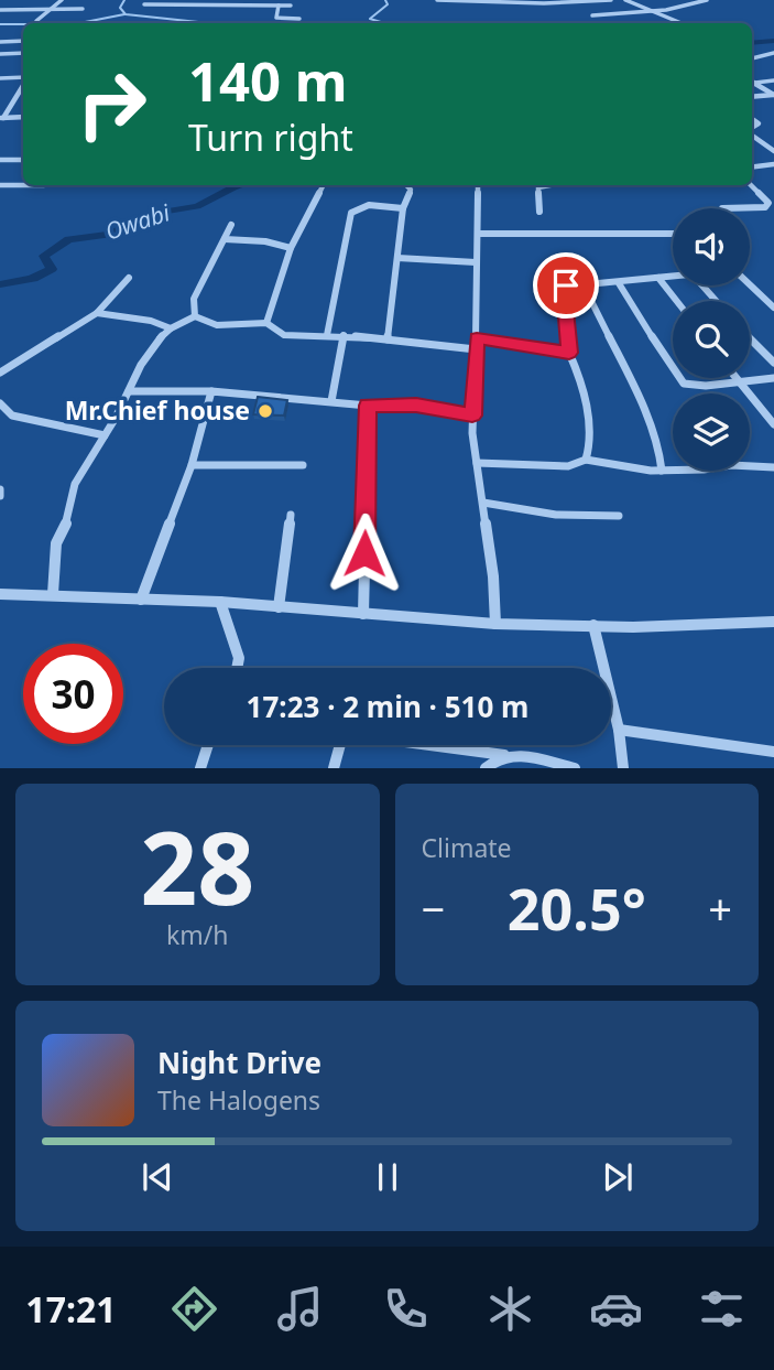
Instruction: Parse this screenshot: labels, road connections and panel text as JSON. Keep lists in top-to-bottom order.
{
  "water": ["Owabi"],
  "places": ["Mr.Chief house"],
  "page": {
    "turn": ["140 m", "Turn right"],
    "limit": "30",
    "trip": "17:23 · 2 min · 510 m",
    "tile": [
      ["28", "km/h"],
      "Climate"
    ],
    "heat": ["−", "20.5°", "+"],
    "song": ["Night Drive", "The Halogens"],
    "tabs": "17:21"
  }
}
